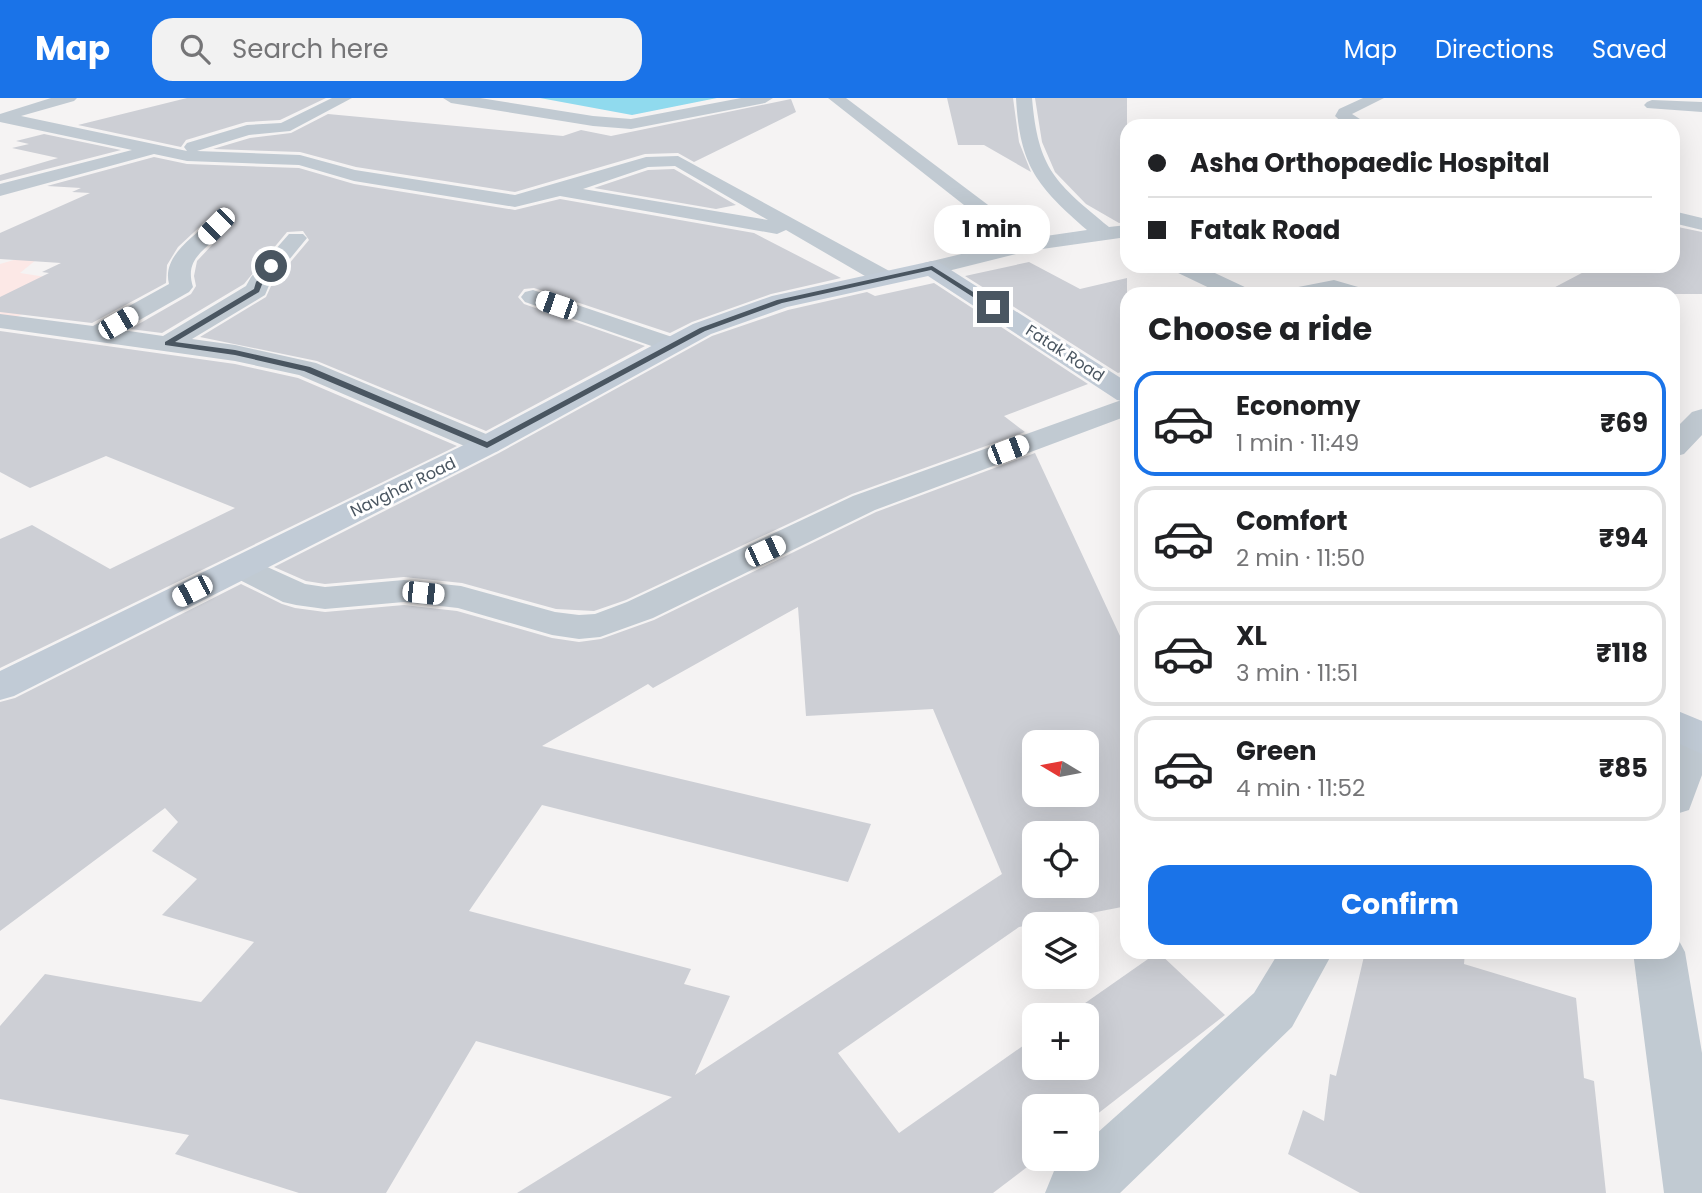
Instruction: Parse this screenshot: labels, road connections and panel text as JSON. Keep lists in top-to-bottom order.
{
  "streets": {
    "main road": ["Fatak Road", "Navghar Road"]
  },
  "crossings": [
    ["Fatak Road", "Navghar Road"]
  ],
  "north": "left",
  "page": {
    "header": "Map",
    "search": "Search here",
    "nav": ["Map", "Directions", "Saved"],
    "banner": ["Asha Orthopaedic Hospital", "Fatak Road"],
    "bubble": "1 min",
    "heading": "Choose a ride",
    "list": [
      {
        "name": "Economy",
        "note": "1 min · 11:49",
        "value": "₹69"
      },
      {
        "name": "Comfort",
        "note": "2 min · 11:50",
        "value": "₹94"
      },
      {
        "name": "XL",
        "note": "3 min · 11:51",
        "value": "₹118"
      },
      {
        "name": "Green",
        "note": "4 min · 11:52",
        "value": "₹85"
      }
    ],
    "map_buttons": ["+", "−"],
    "buttons": "Confirm"
  }
}
